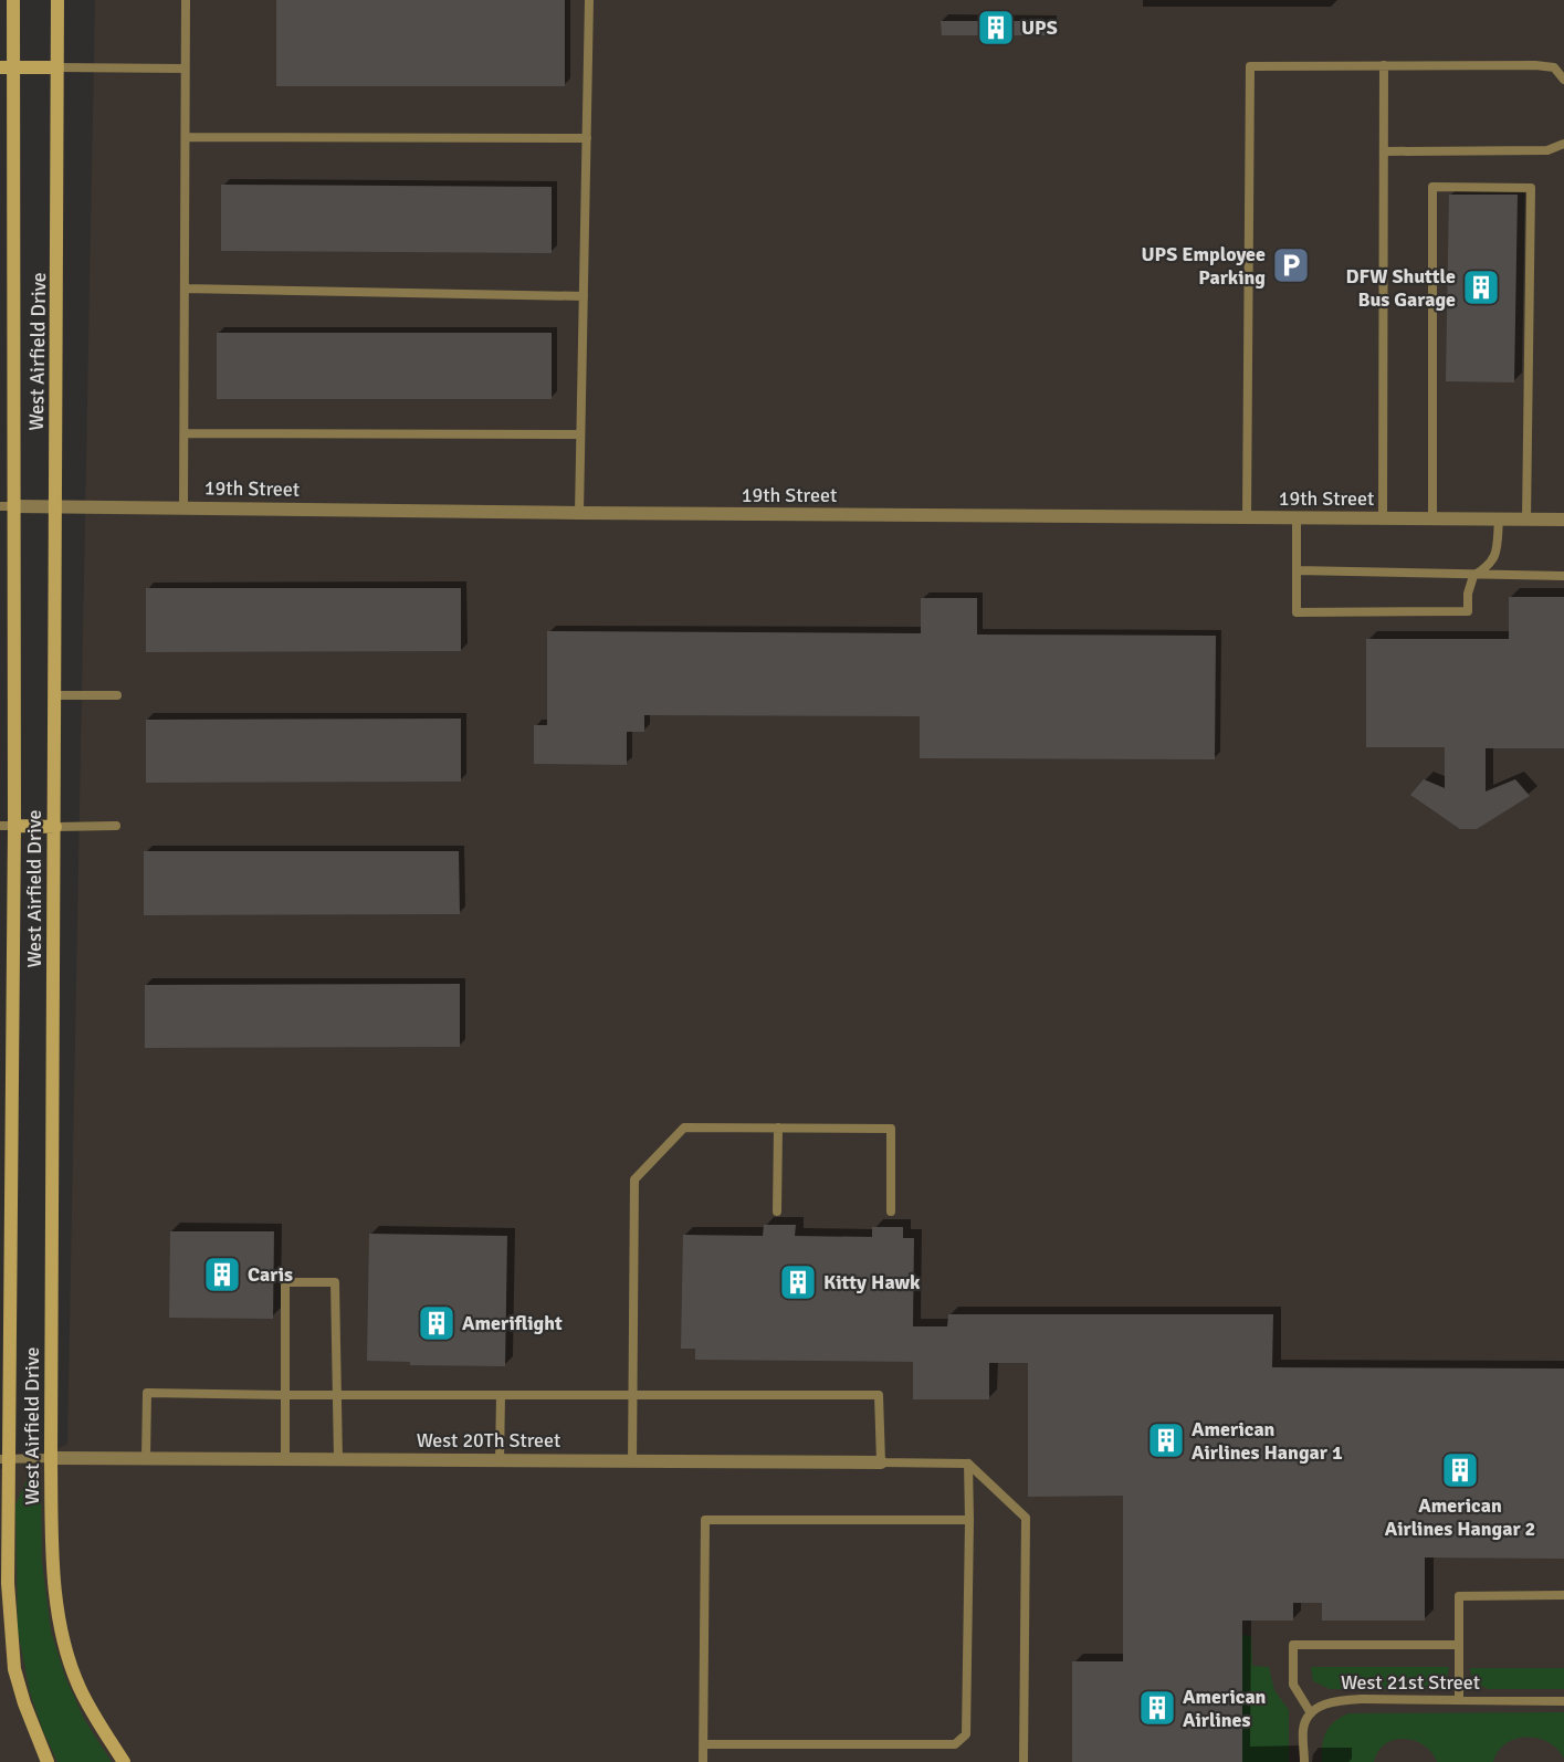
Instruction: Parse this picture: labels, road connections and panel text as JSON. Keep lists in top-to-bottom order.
{
  "streets": {
    "street": ["West Airfield Drive", "19th Street", "West 20Th Street"],
    "lane": ["West 21st Street"]
  },
  "crossings": [
    ["West Airfield Drive", "19th Street"],
    ["West Airfield Drive", "West 20Th Street"]
  ],
  "places": {
    "building": [
      "UPS",
      "DFW Shuttle Bus Garage",
      "Caris",
      "Kitty Hawk",
      "Ameriflight",
      "American Airlines Hangar 1",
      "American Airlines Hangar 2",
      "American Airlines"
    ],
    "parking": ["UPS Employee Parking"]
  }
}
